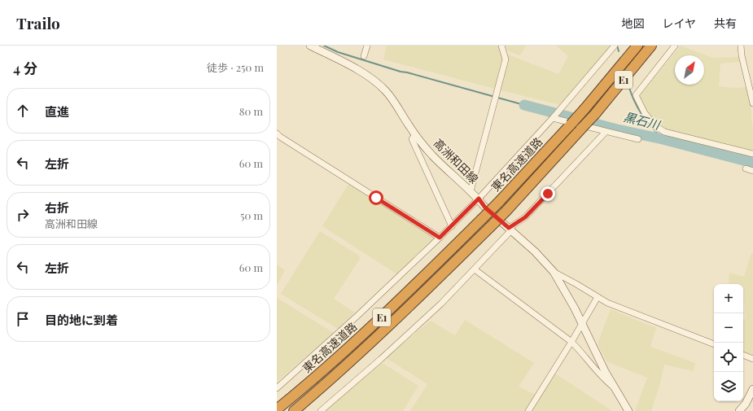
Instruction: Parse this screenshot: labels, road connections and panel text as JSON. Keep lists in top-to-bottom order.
{
  "streets": {
    "highway": ["E1", "東名高速道路"],
    "main road": ["高洲和田線"]
  },
  "water": ["黒石川"],
  "north": "top right",
  "page": {
    "header": "Trailo",
    "nav": ["地図", "レイヤ", "共有"],
    "heading": ["4 分", "徒歩 · 250 m"],
    "list": [
      ["直進", "80 m"],
      ["左折", "60 m"],
      ["右折", "高洲和田線", "50 m"],
      ["左折", "60 m"],
      "目的地に到着"
    ],
    "map_buttons": ["+", "−"]
  }
}
